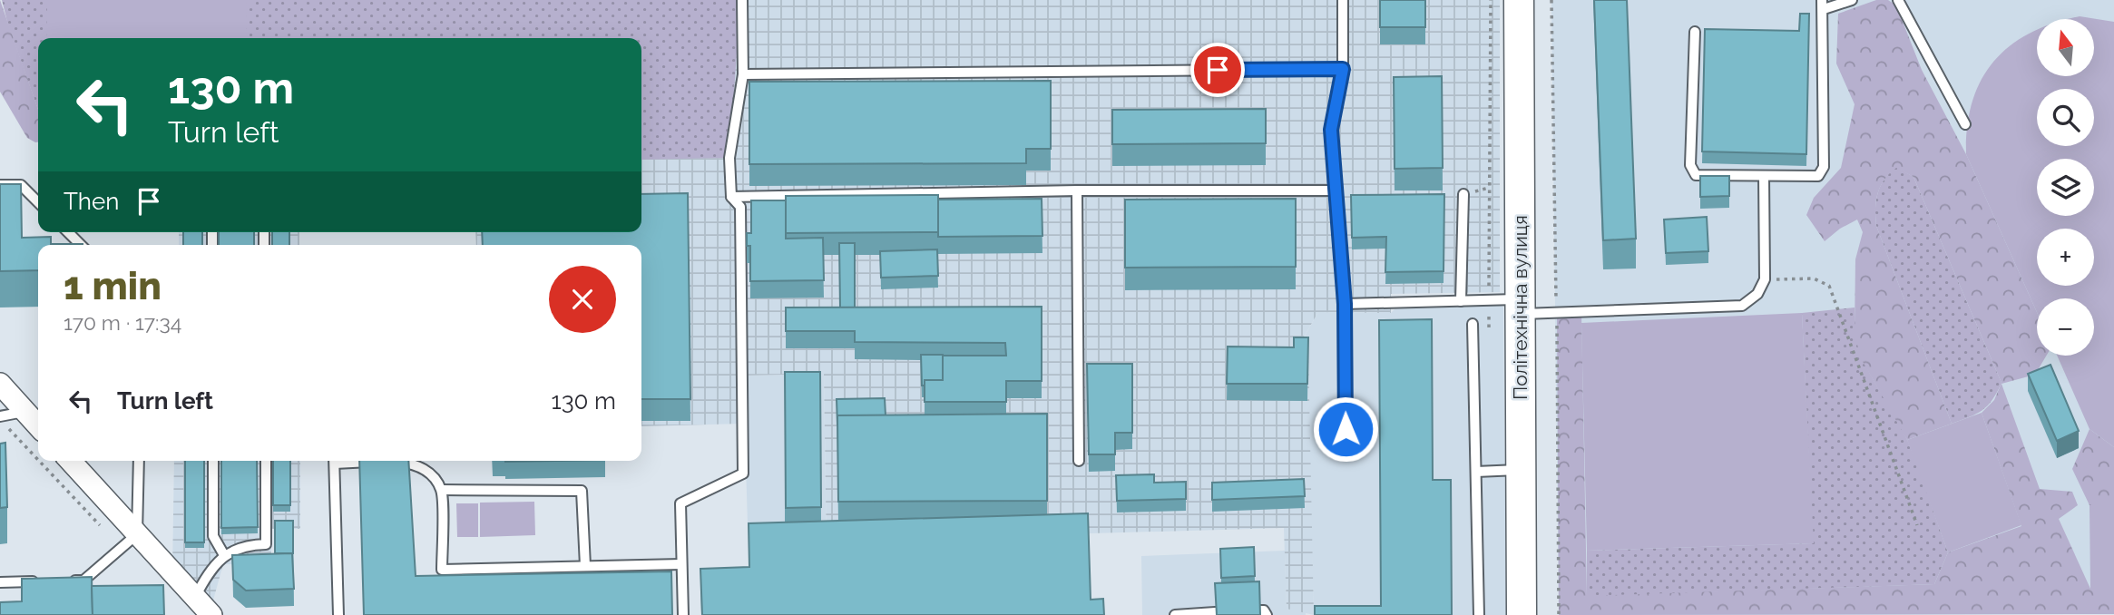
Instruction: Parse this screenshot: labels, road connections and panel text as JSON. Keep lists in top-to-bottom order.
{
  "streets": {
    "street": ["Політехнічна вулиця"]
  },
  "north": "top",
  "page": {
    "map_buttons": ["+", "−"],
    "turn": ["130 m", "Turn left"],
    "then": "Then",
    "heading": ["1 min", "170 m · 17:34"],
    "list": [
      {
        "name": "Turn left",
        "value": "130 m"
      }
    ]
  }
}
